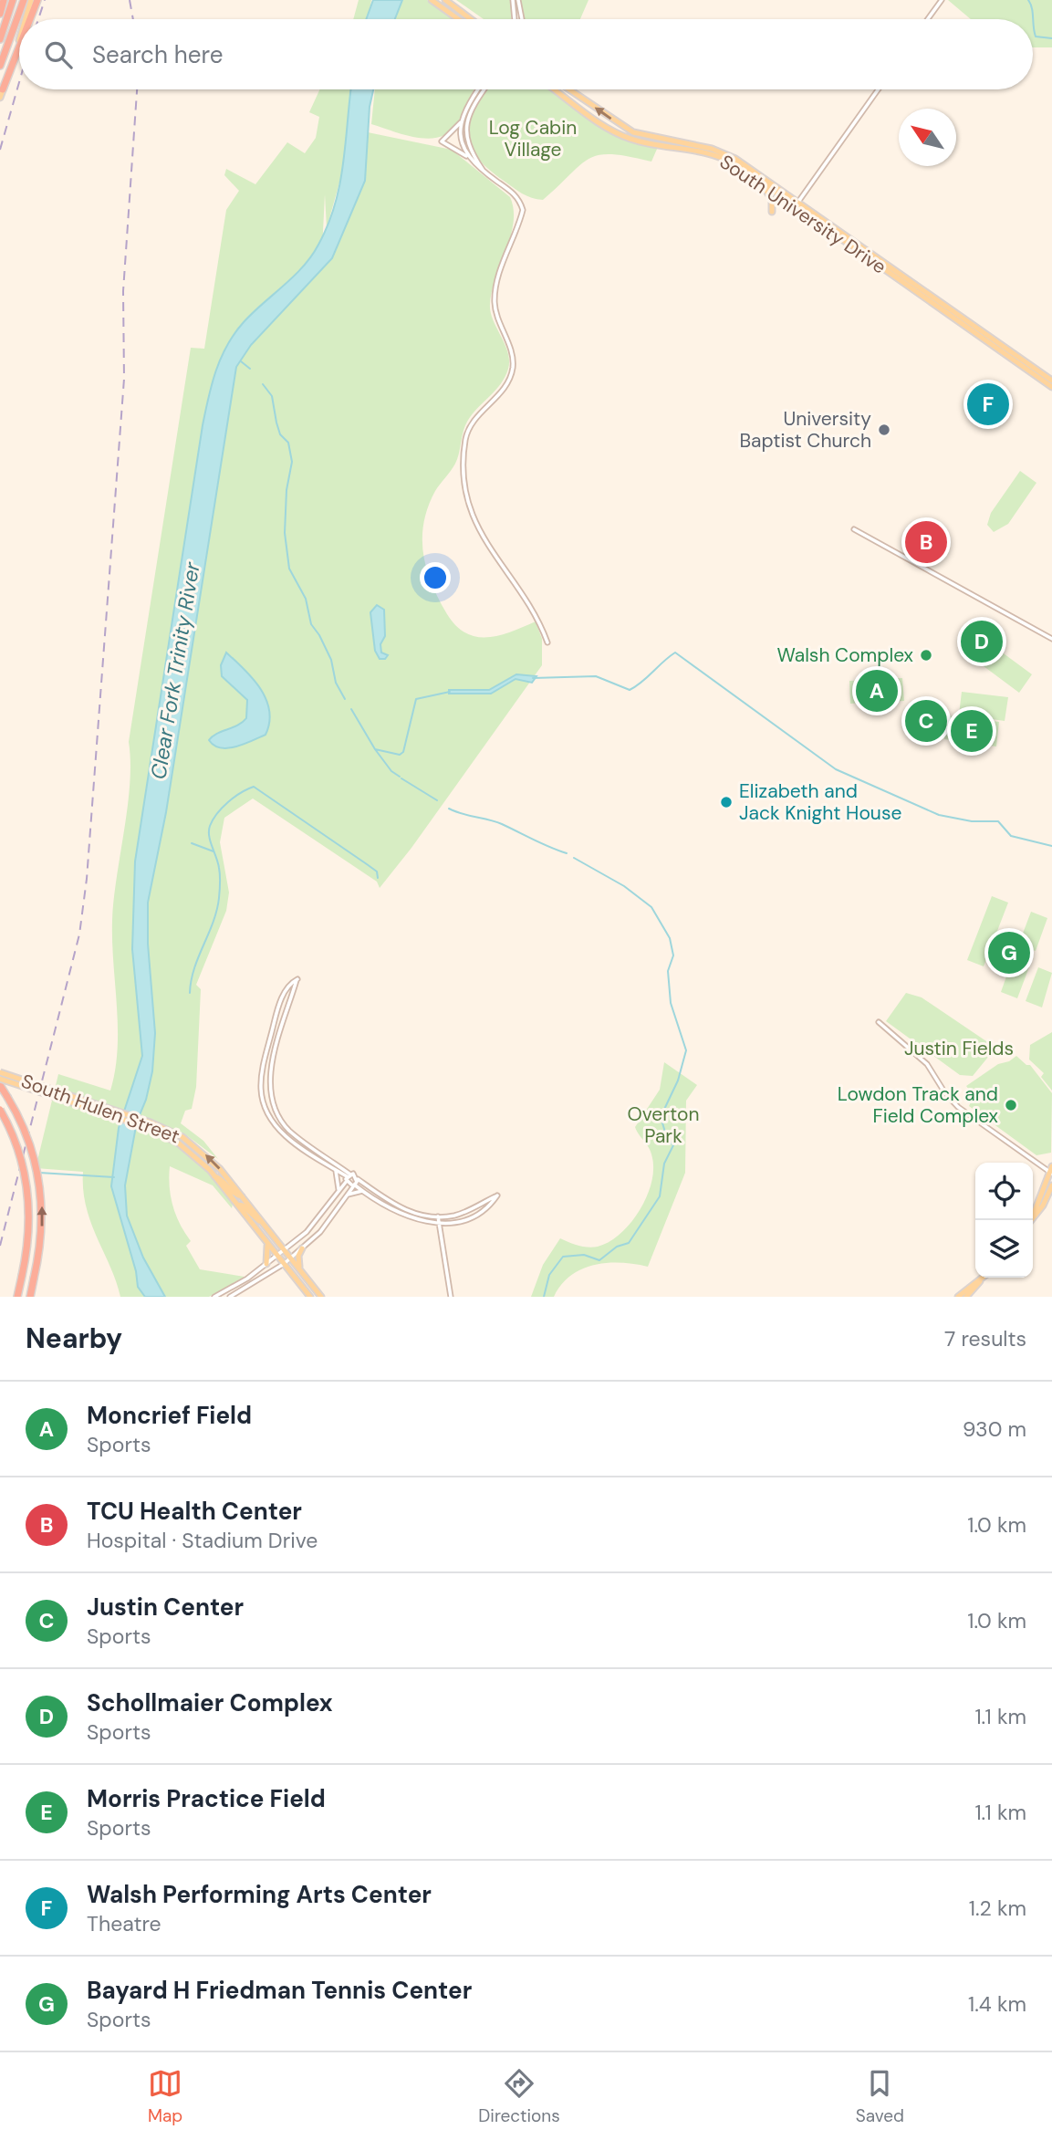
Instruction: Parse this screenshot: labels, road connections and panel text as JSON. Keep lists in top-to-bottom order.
{
  "streets": {
    "main road": ["South University Drive", "South Hulen Street"]
  },
  "water": ["Clear Fork Trinity River"],
  "parks": ["Log Cabin Village", "Justin Fields", "Overton Park"],
  "places": [
    "University Baptist Church",
    "Walsh Complex",
    "Elizabeth and Jack Knight House",
    "Lowdon Track and Field Complex"
  ],
  "north": "top left",
  "page": {
    "search": "Search here",
    "pins": [
      "F",
      "B",
      "D",
      "A",
      "C",
      "E",
      "G"
    ],
    "heading": ["Nearby", "7 results"],
    "list": [
      {
        "mark": "A",
        "name": "Moncrief Field",
        "note": "Sports",
        "value": "930 m"
      },
      {
        "mark": "B",
        "name": "TCU Health Center",
        "note": "Hospital · Stadium Drive",
        "value": "1.0 km"
      },
      {
        "mark": "C",
        "name": "Justin Center",
        "note": "Sports",
        "value": "1.0 km"
      },
      {
        "mark": "D",
        "name": "Schollmaier Complex",
        "note": "Sports",
        "value": "1.1 km"
      },
      {
        "mark": "E",
        "name": "Morris Practice Field",
        "note": "Sports",
        "value": "1.1 km"
      },
      {
        "mark": "F",
        "name": "Walsh Performing Arts Center",
        "note": "Theatre",
        "value": "1.2 km"
      },
      {
        "mark": "G",
        "name": "Bayard H Friedman Tennis Center",
        "note": "Sports",
        "value": "1.4 km"
      }
    ],
    "nav": ["Map", "Directions", "Saved"]
  }
}
